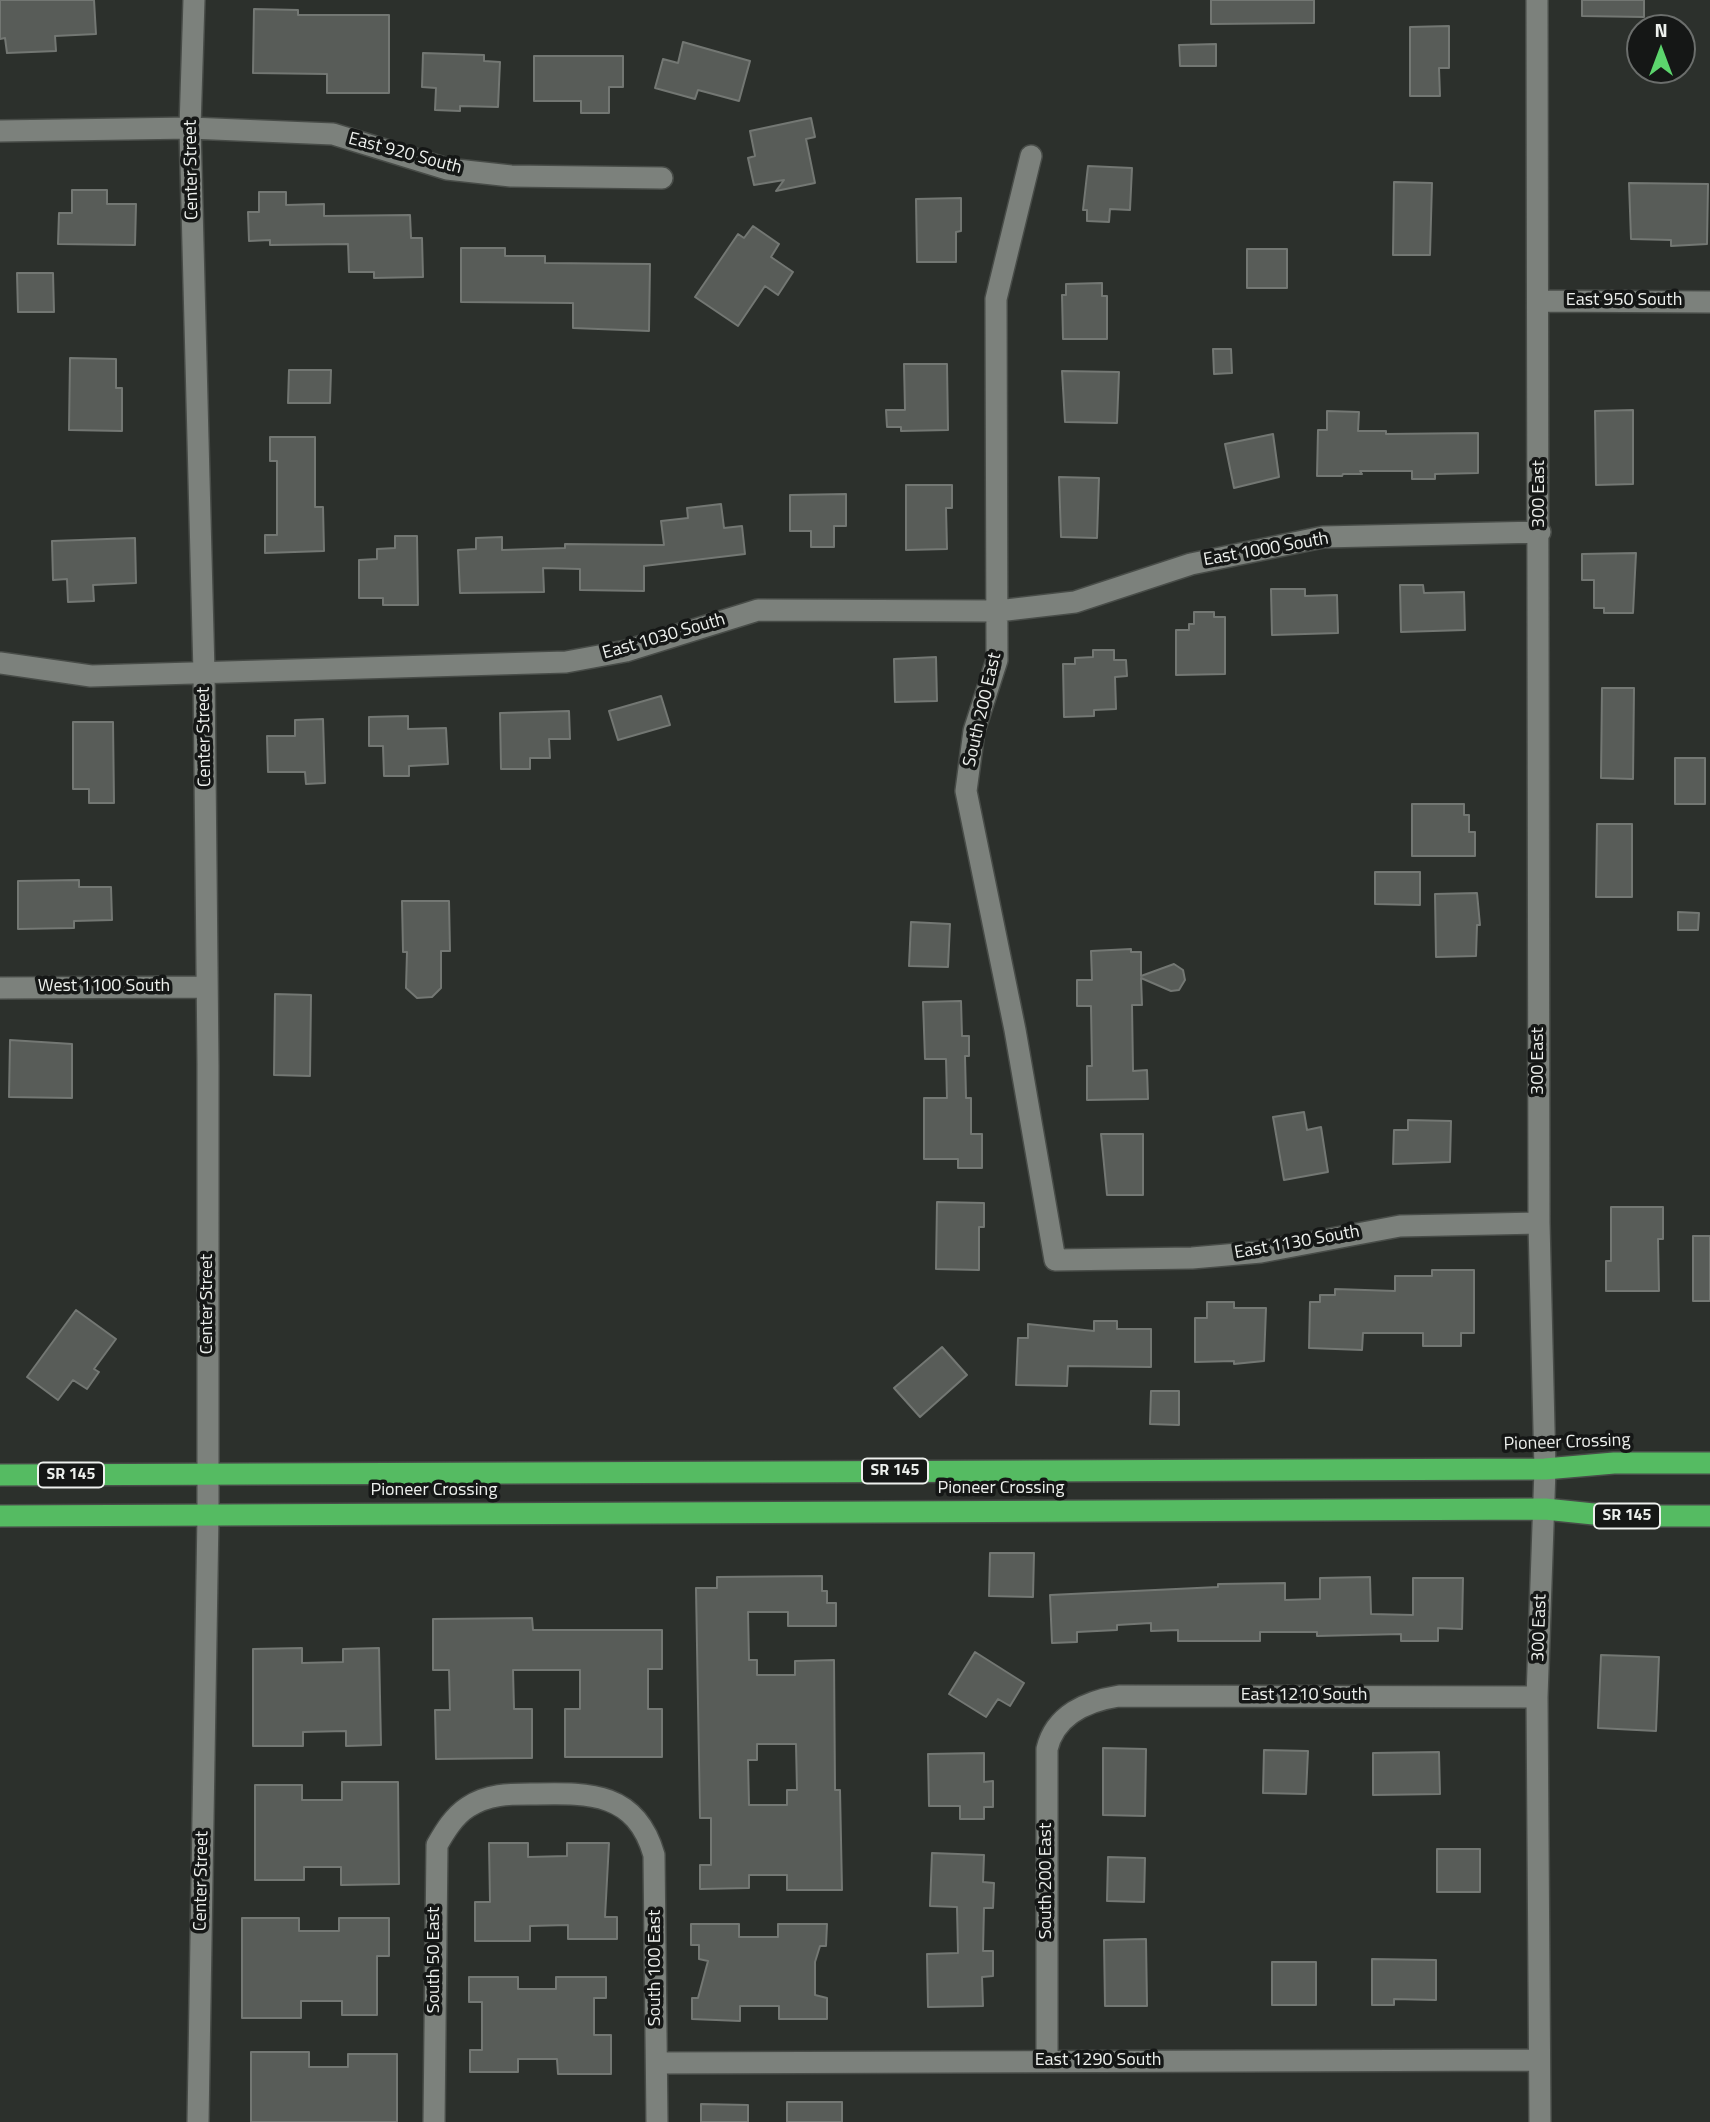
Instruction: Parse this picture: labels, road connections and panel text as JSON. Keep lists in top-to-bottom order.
{
  "streets": {
    "highway": ["Pioneer Crossing", "SR 145"],
    "street": [
      "East 920 South",
      "Center Street",
      "East 950 South",
      "300 East",
      "East 1000 South",
      "East 1030 South",
      "South 200 East",
      "West 1100 South",
      "East 1130 South",
      "East 1210 South",
      "South 50 East",
      "South 100 East",
      "East 1290 South"
    ]
  },
  "crossings": [
    ["East 920 South", "Center Street"],
    ["Center Street", "East 1030 South"],
    ["Center Street", "West 1100 South"],
    ["Center Street", "Pioneer Crossing"],
    ["Center Street", "SR 145"],
    ["East 950 South", "300 East"],
    ["300 East", "East 1000 South"],
    ["300 East", "East 1130 South"],
    ["300 East", "Pioneer Crossing"],
    ["300 East", "East 1210 South"],
    ["300 East", "East 1290 South"],
    ["East 1000 South", "East 1030 South"],
    ["East 1000 South", "South 200 East"],
    ["East 1030 South", "South 200 East"],
    ["South 200 East", "East 1130 South"],
    ["South 200 East", "East 1210 South"],
    ["South 200 East", "East 1290 South"],
    ["Pioneer Crossing", "SR 145"],
    ["South 50 East", "South 100 East"],
    ["South 100 East", "East 1290 South"]
  ],
  "north": "top"
}
